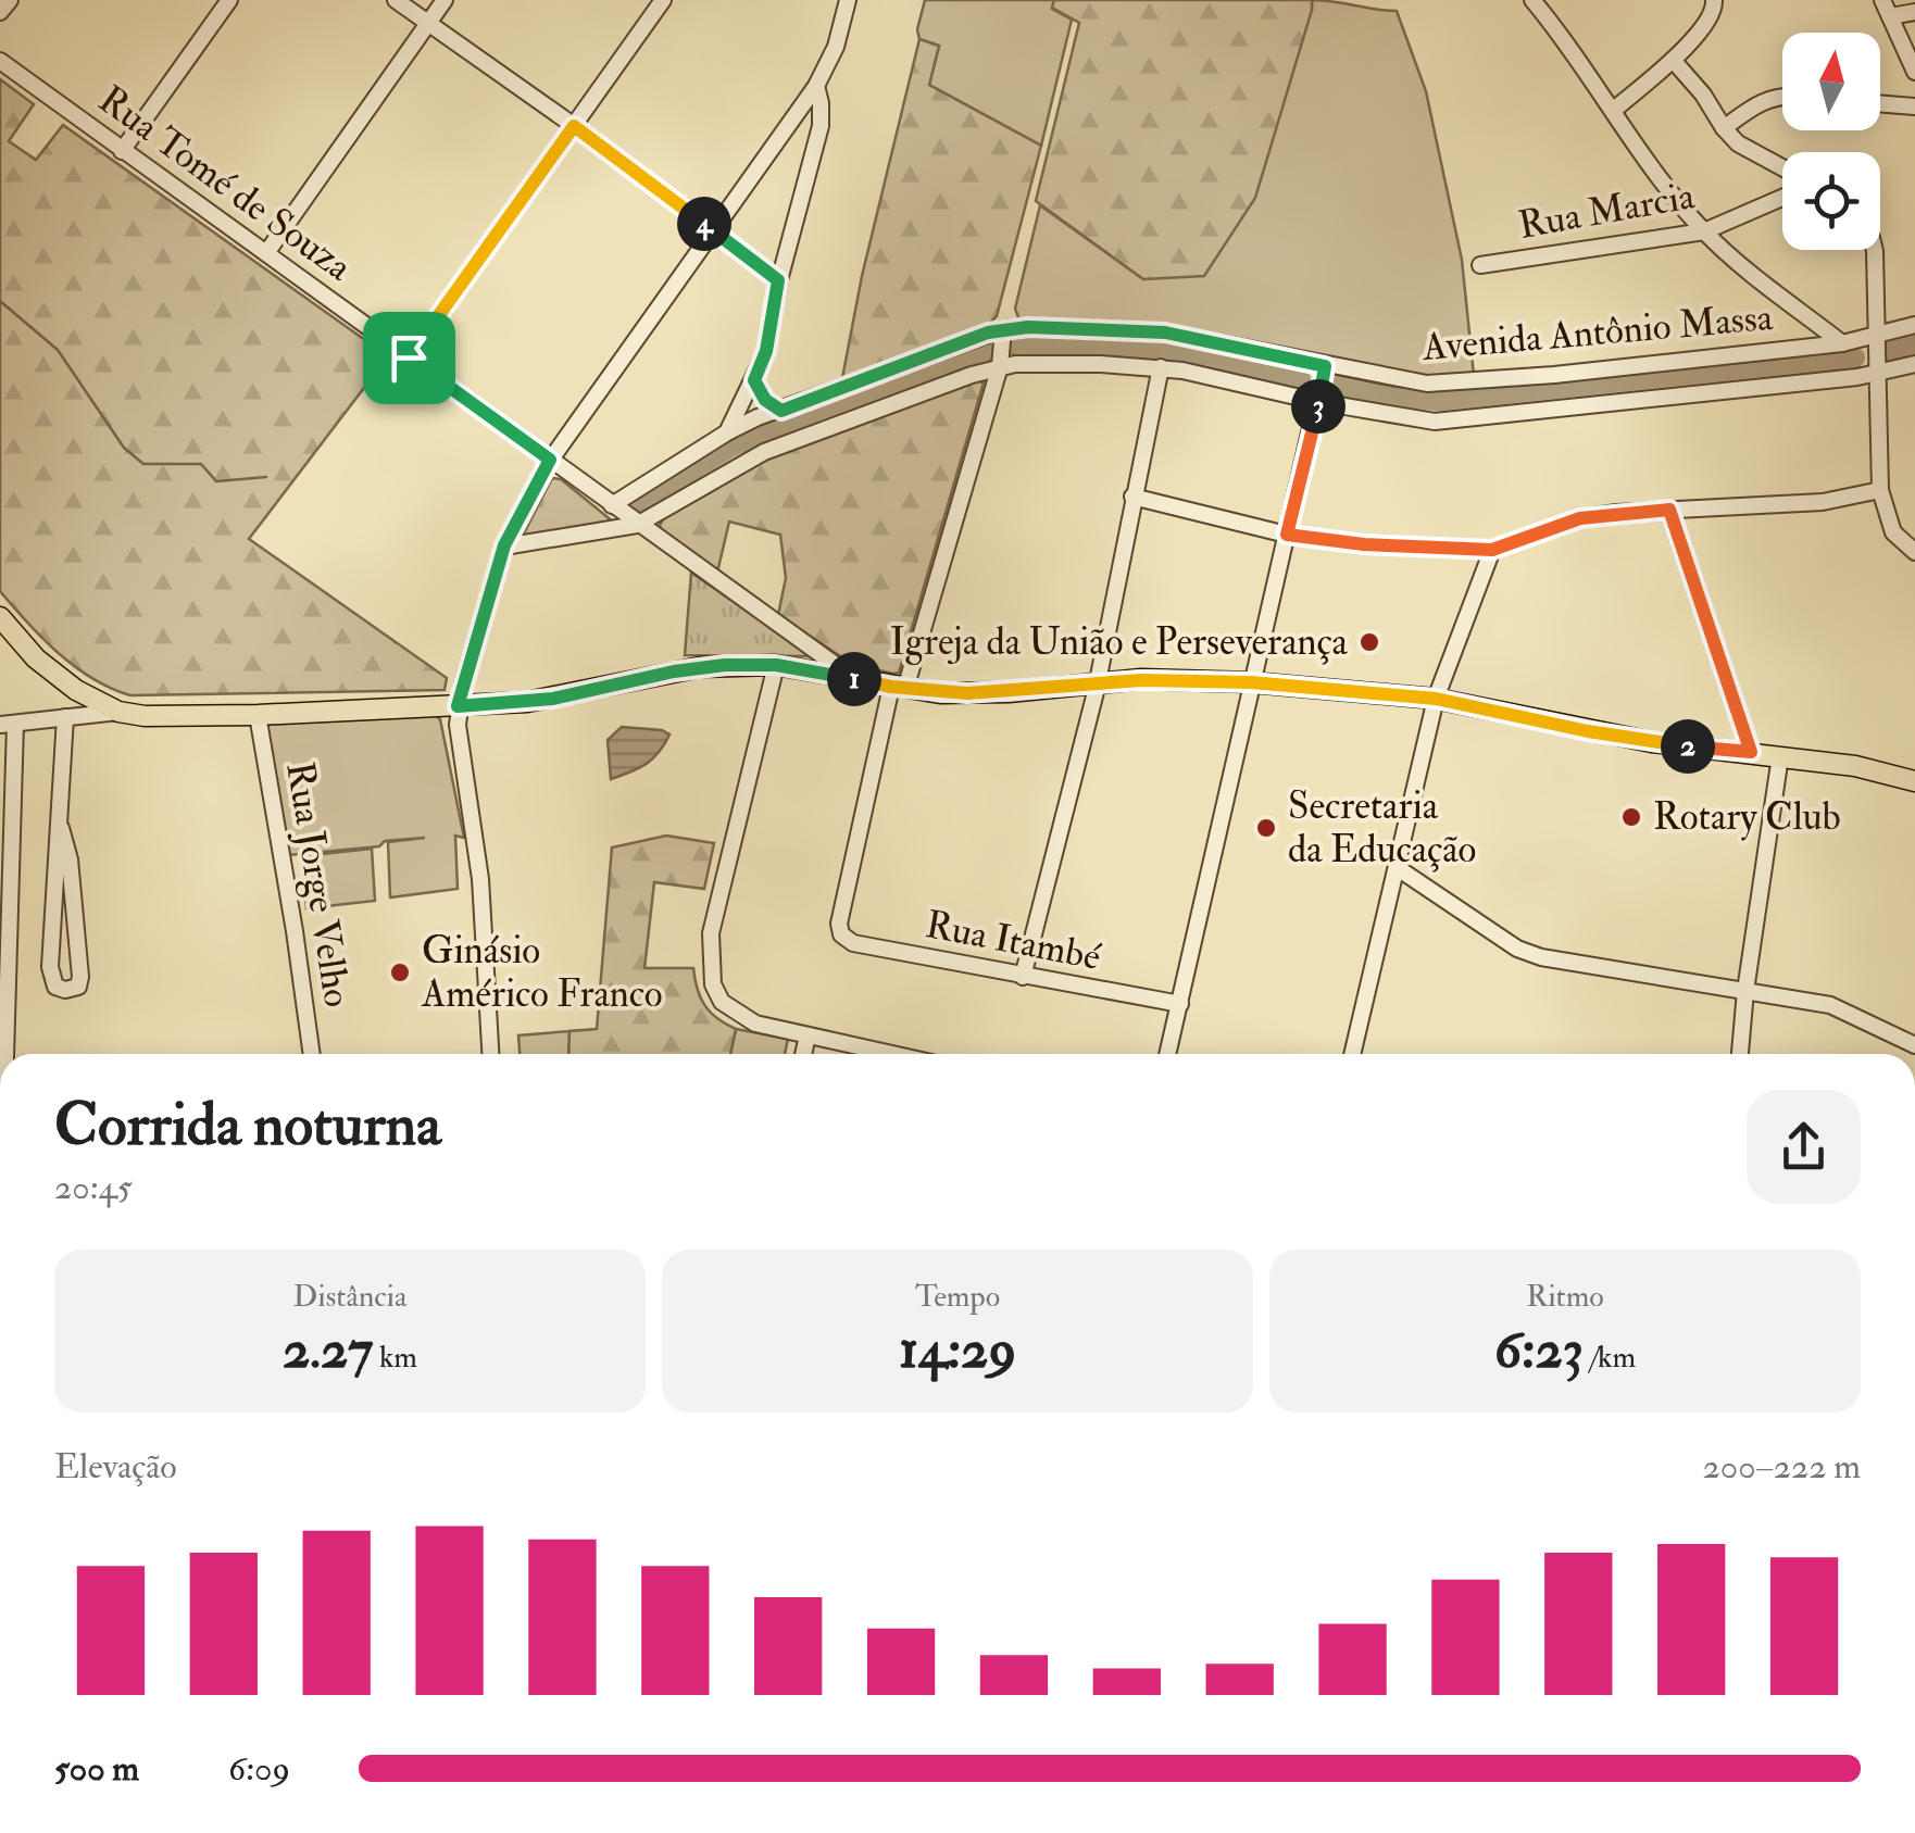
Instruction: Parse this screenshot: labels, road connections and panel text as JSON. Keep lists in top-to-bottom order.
{
  "streets": {
    "street": [
      "Rua Tomé de Souza",
      "Rua Marcia",
      "Avenida Antônio Massa",
      "Rua Jorge Velho",
      "Rua Itambé"
    ]
  },
  "crossings": [
    ["Rua Tomé de Souza", "Avenida Antônio Massa"]
  ],
  "places": [
    "Igreja da União e Perseverança",
    "Rotary Club",
    "Secretaria da Educação",
    "Ginásio Américo Franco"
  ],
  "north": "top",
  "page": {
    "pins": [
      "4",
      "3",
      "1",
      "2"
    ],
    "heading": ["Corrida noturna", "20:45"],
    "stats": [
      ["Distância", "2.27 km"],
      ["Tempo", "14:29"],
      ["Ritmo", "6:23 /km"]
    ],
    "chart": ["Elevação", "200–222 m"],
    "list": [
      {
        "name": "500 m",
        "note": "6:09"
      }
    ]
  }
}
